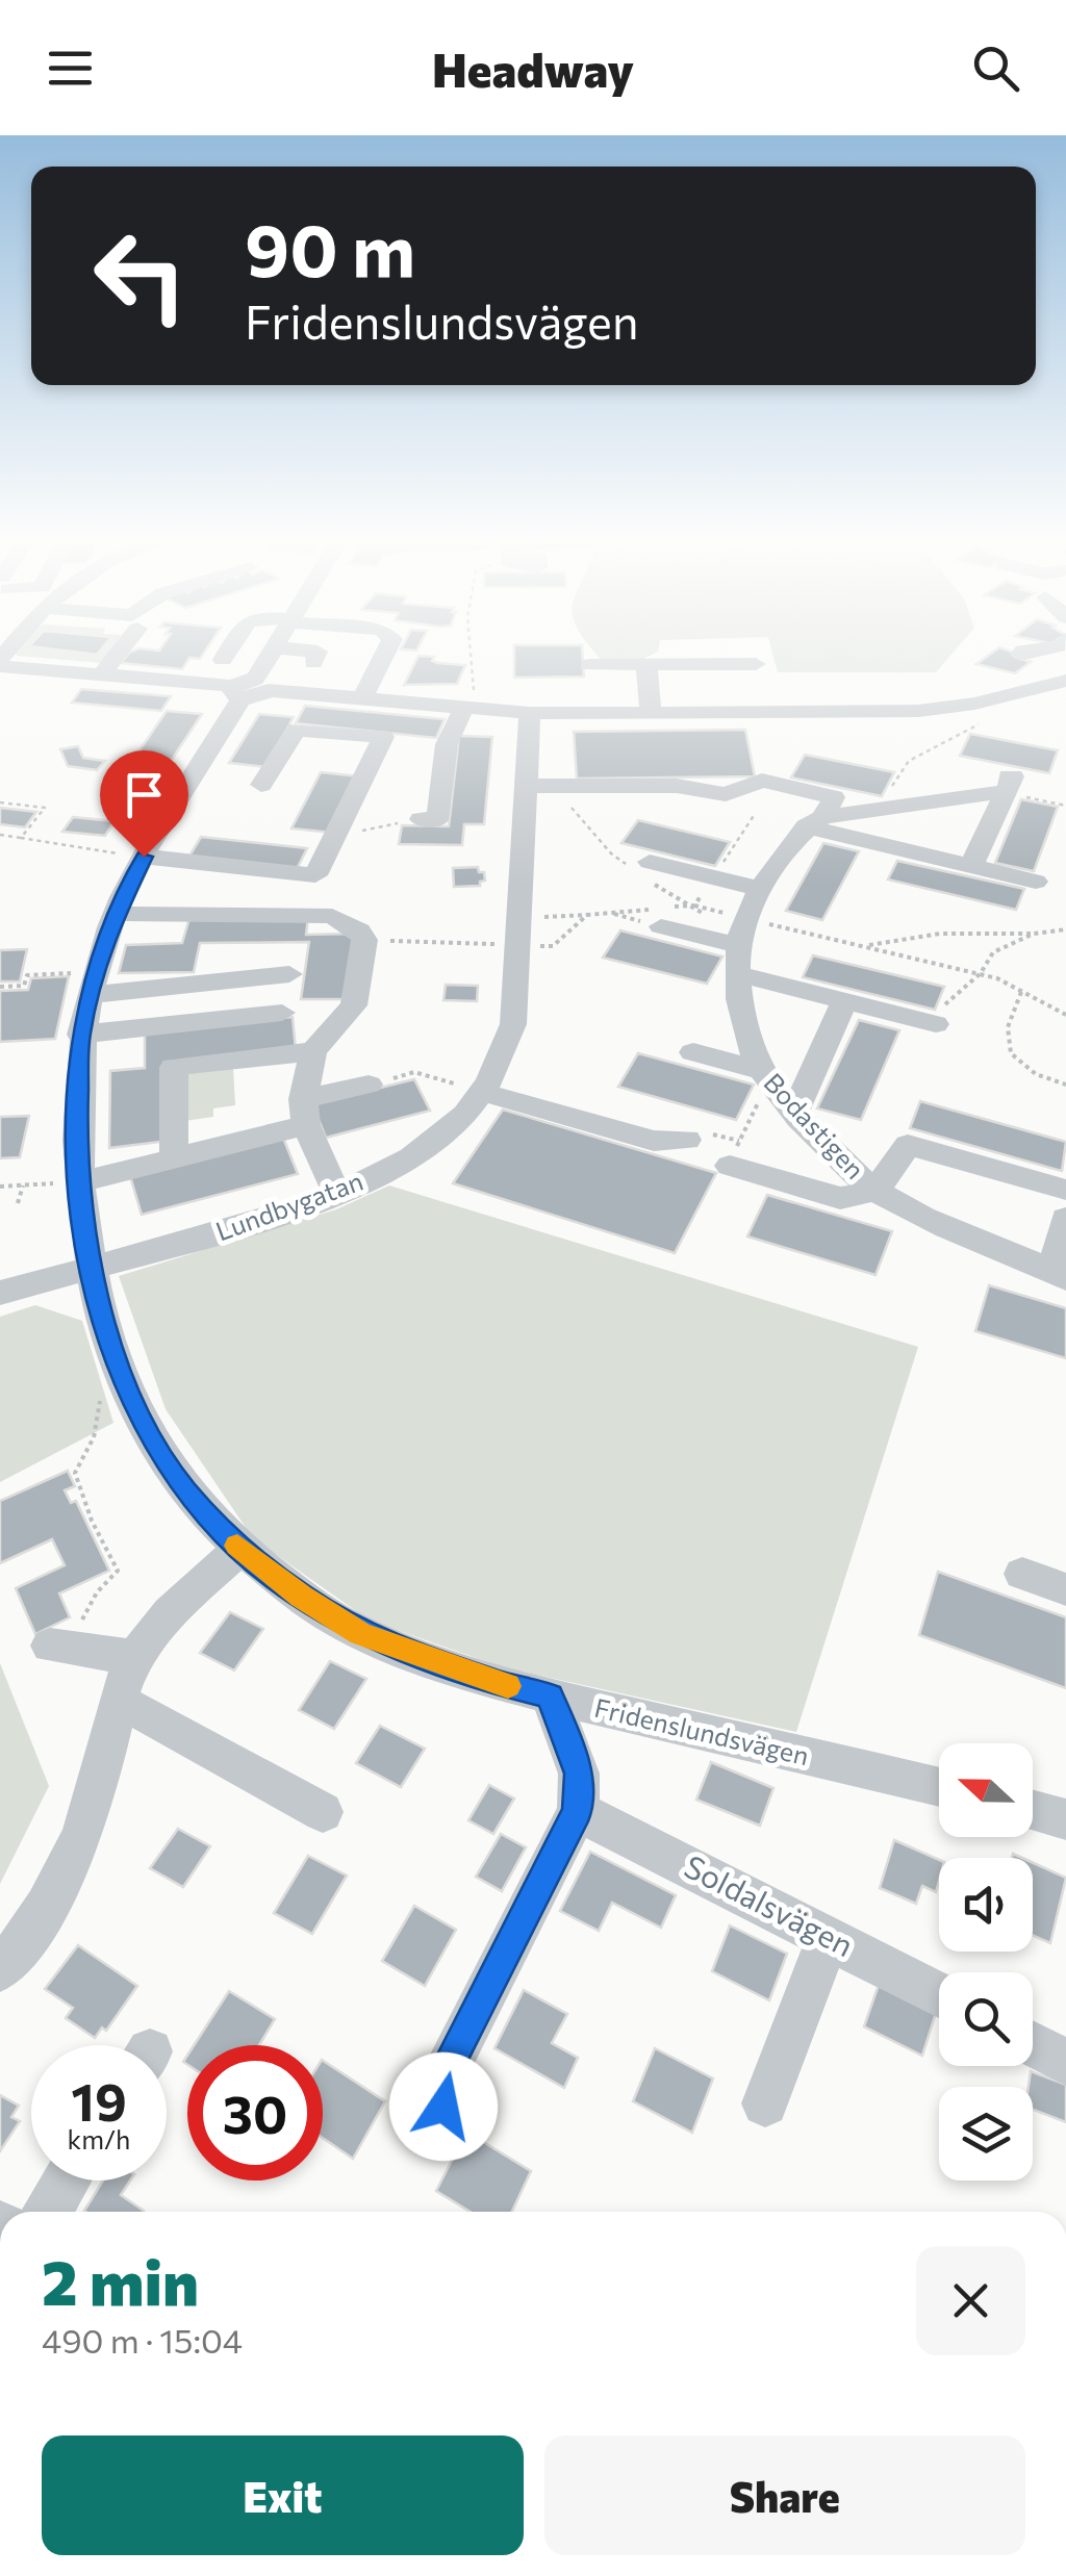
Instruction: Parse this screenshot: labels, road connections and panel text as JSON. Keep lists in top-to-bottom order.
{
  "streets": {
    "street": [
      "Bodastigen",
      "Lundbygatan",
      "Fridenslundsvägen",
      "Soldalsvägen"
    ]
  },
  "crossings": [
    ["Lundbygatan", "Fridenslundsvägen"]
  ],
  "north": "left",
  "page": {
    "header": "Headway",
    "turn": ["90 m", "Fridenslundsvägen"],
    "speed": "19 km/h",
    "limit": "30",
    "heading": ["2 min", "490 m · 15:04"],
    "buttons": ["Exit", "Share"]
  }
}
